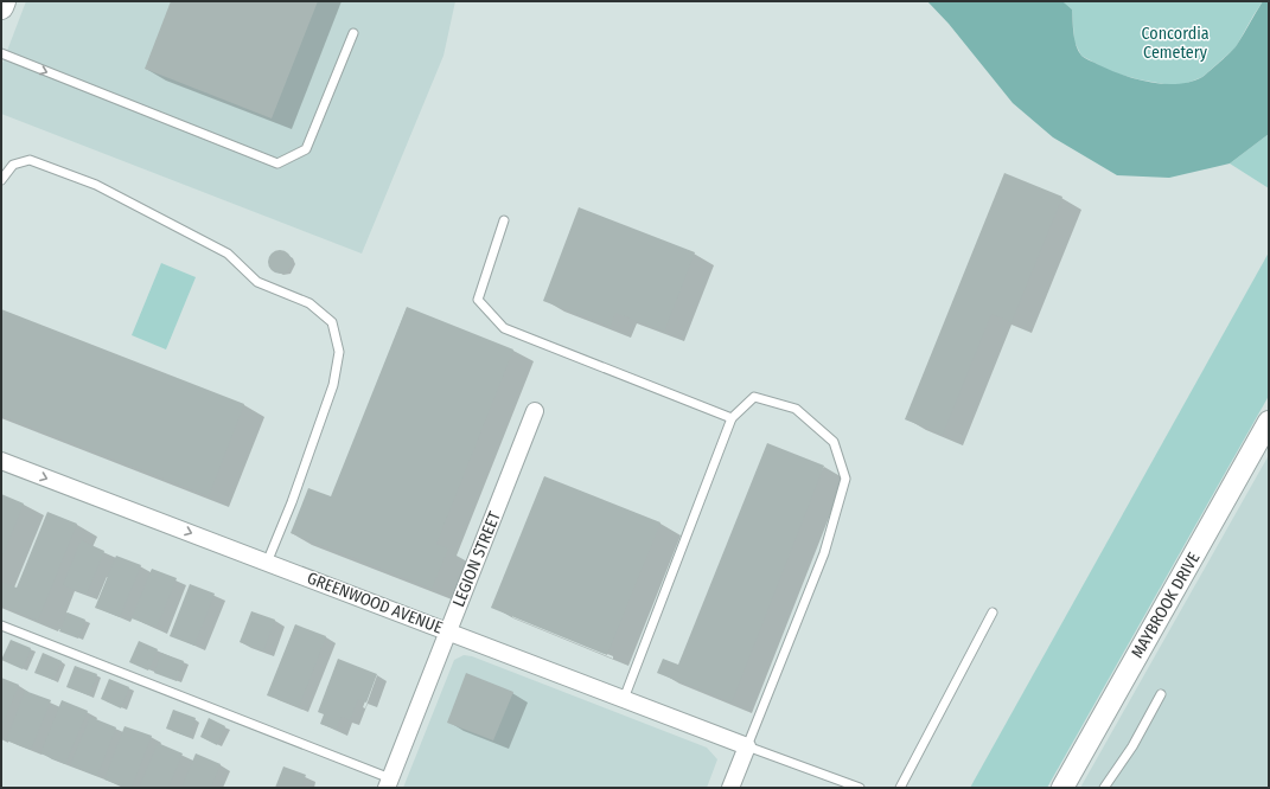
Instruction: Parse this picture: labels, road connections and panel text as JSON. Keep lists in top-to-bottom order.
{
  "streets": {
    "street": ["LEGION STREET", "GREENWOOD AVENUE", "MAYBROOK DRIVE"]
  },
  "crossings": [
    ["LEGION STREET", "GREENWOOD AVENUE"]
  ],
  "one_way": ["GREENWOOD AVENUE"],
  "parks": ["Concordia Cemetery"]
}
